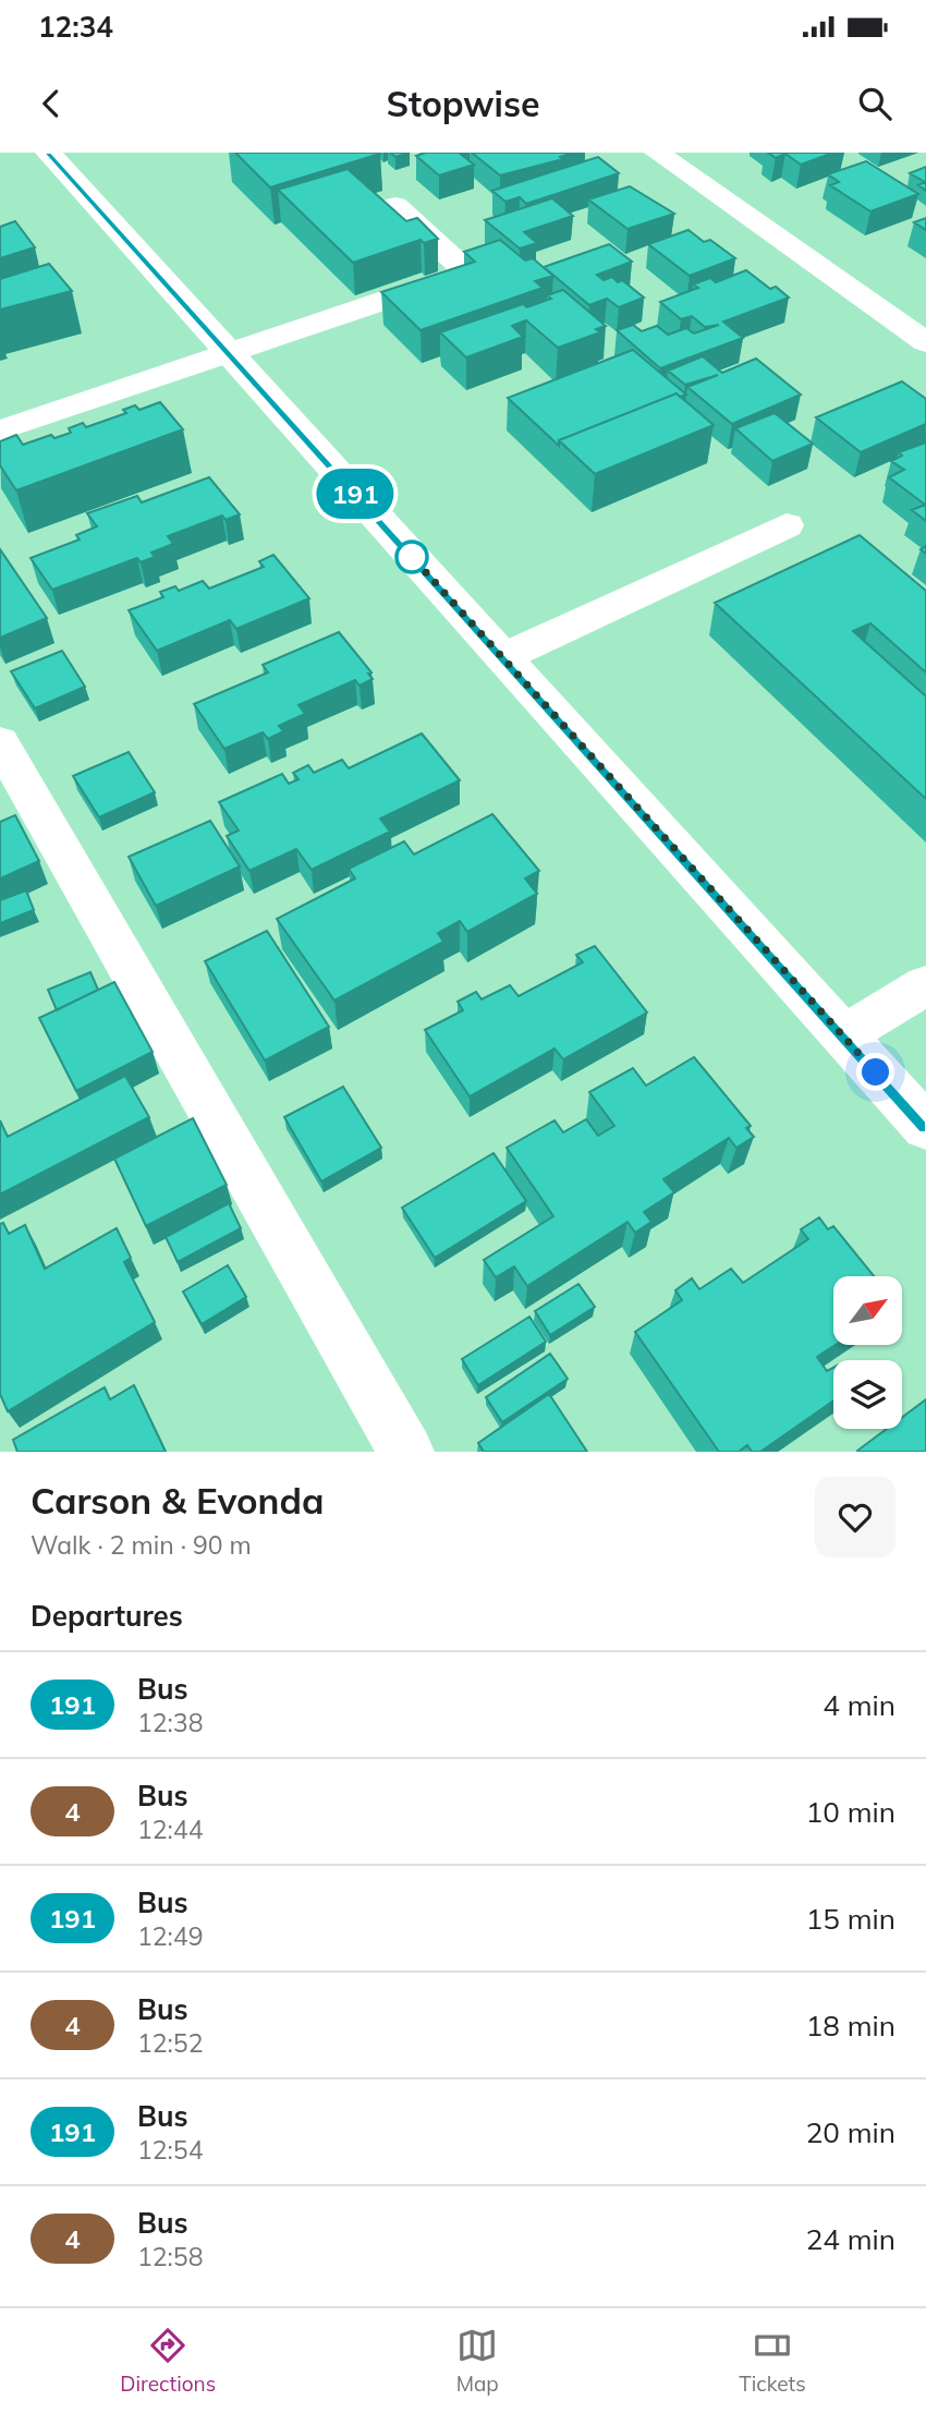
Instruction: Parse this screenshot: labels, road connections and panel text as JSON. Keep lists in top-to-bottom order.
{
  "lines": ["bus line 191"],
  "north": "top right",
  "page": {
    "status": "12:34",
    "header": "Stopwise",
    "on_map": "191",
    "heading": [
      ["Carson & Evonda", "Walk · 2 min · 90 m"],
      "Departures"
    ],
    "list": [
      {
        "mark": "191",
        "name": "Bus",
        "note": "12:38",
        "value": "4 min"
      },
      {
        "mark": "4",
        "name": "Bus",
        "note": "12:44",
        "value": "10 min"
      },
      {
        "mark": "191",
        "name": "Bus",
        "note": "12:49",
        "value": "15 min"
      },
      {
        "mark": "4",
        "name": "Bus",
        "note": "12:52",
        "value": "18 min"
      },
      {
        "mark": "191",
        "name": "Bus",
        "note": "12:54",
        "value": "20 min"
      },
      {
        "mark": "4",
        "name": "Bus",
        "note": "12:58",
        "value": "24 min"
      }
    ],
    "tabs": ["Directions", "Map", "Tickets"]
  }
}
